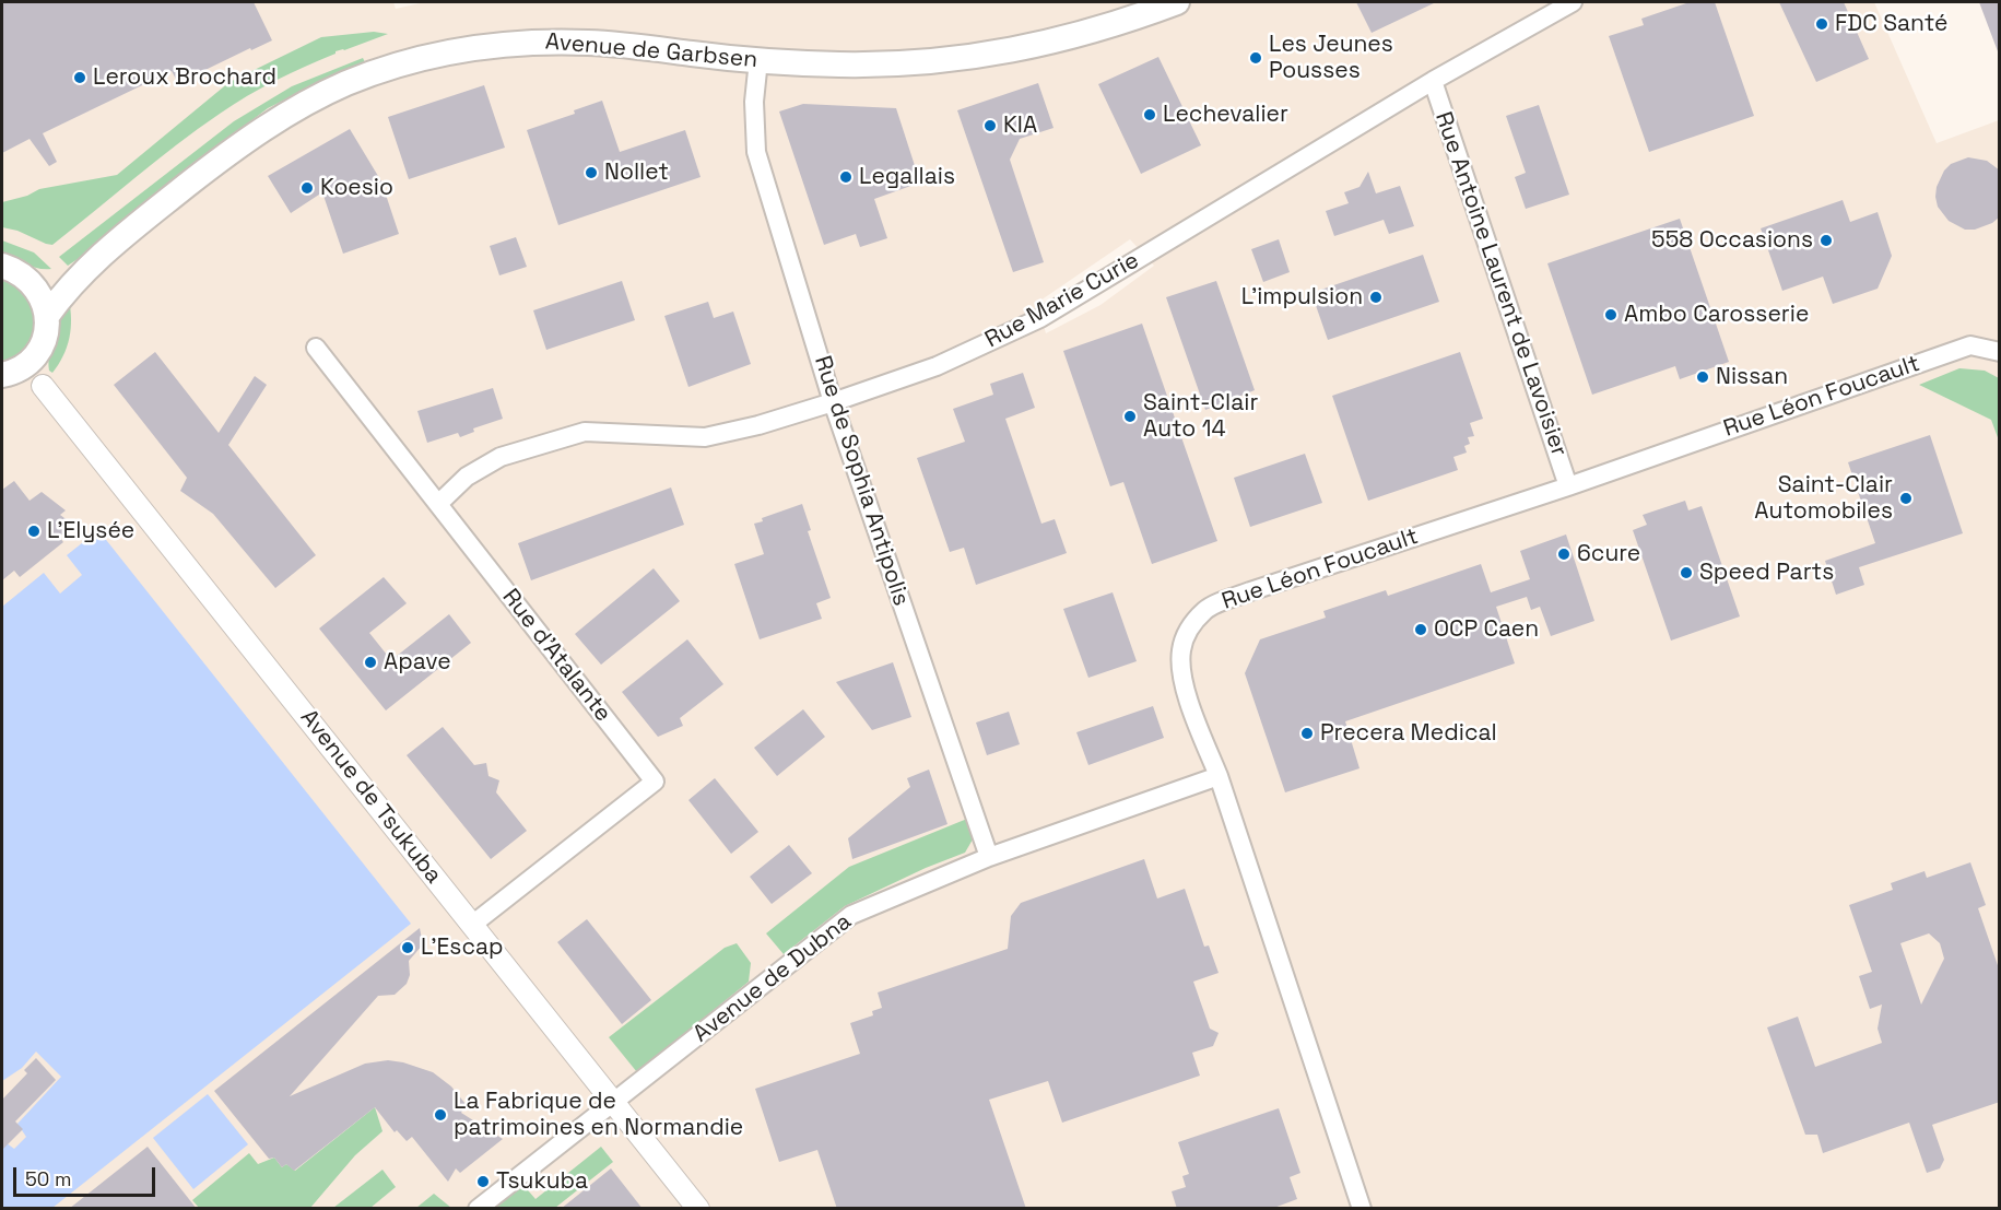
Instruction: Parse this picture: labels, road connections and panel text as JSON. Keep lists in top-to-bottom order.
{
  "streets": {
    "main road": ["Avenue de Garbsen"],
    "street": [
      "Rue Antoine Laurent de Lavoisier",
      "Rue Marie Curie",
      "Rue Léon Foucault",
      "Rue de Sophia Antipolis",
      "Rue d'Atalante",
      "Avenue de Tsukuba",
      "Avenue de Dubna"
    ]
  },
  "crossings": [
    ["Avenue de Garbsen", "Rue de Sophia Antipolis"],
    ["Rue Antoine Laurent de Lavoisier", "Rue Marie Curie"],
    ["Rue Antoine Laurent de Lavoisier", "Rue Léon Foucault"],
    ["Rue Marie Curie", "Rue de Sophia Antipolis"],
    ["Rue Marie Curie", "Rue d'Atalante"],
    ["Rue Léon Foucault", "Avenue de Dubna"],
    ["Rue de Sophia Antipolis", "Avenue de Dubna"],
    ["Rue d'Atalante", "Avenue de Tsukuba"],
    ["Avenue de Tsukuba", "Avenue de Dubna"]
  ],
  "places": [
    "FDC Santé",
    "Les Jeunes Pousses",
    "Leroux Brochard",
    "Lechevalier",
    "KIA",
    "Nollet",
    "Legallais",
    "Koesio",
    "558 Occasions",
    "L'impulsion",
    "Ambo Carosserie",
    "Nissan",
    "Saint-Clair Auto 14",
    "Saint-Clair Automobiles",
    "L'Elysée",
    "6cure",
    "Speed Parts",
    "OCP Caen",
    "Apave",
    "Precera Medical",
    "L'Escap",
    "La Fabrique de patrimoines en Normandie",
    "Tsukuba"
  ],
  "scale_bar": "50 m"
}
